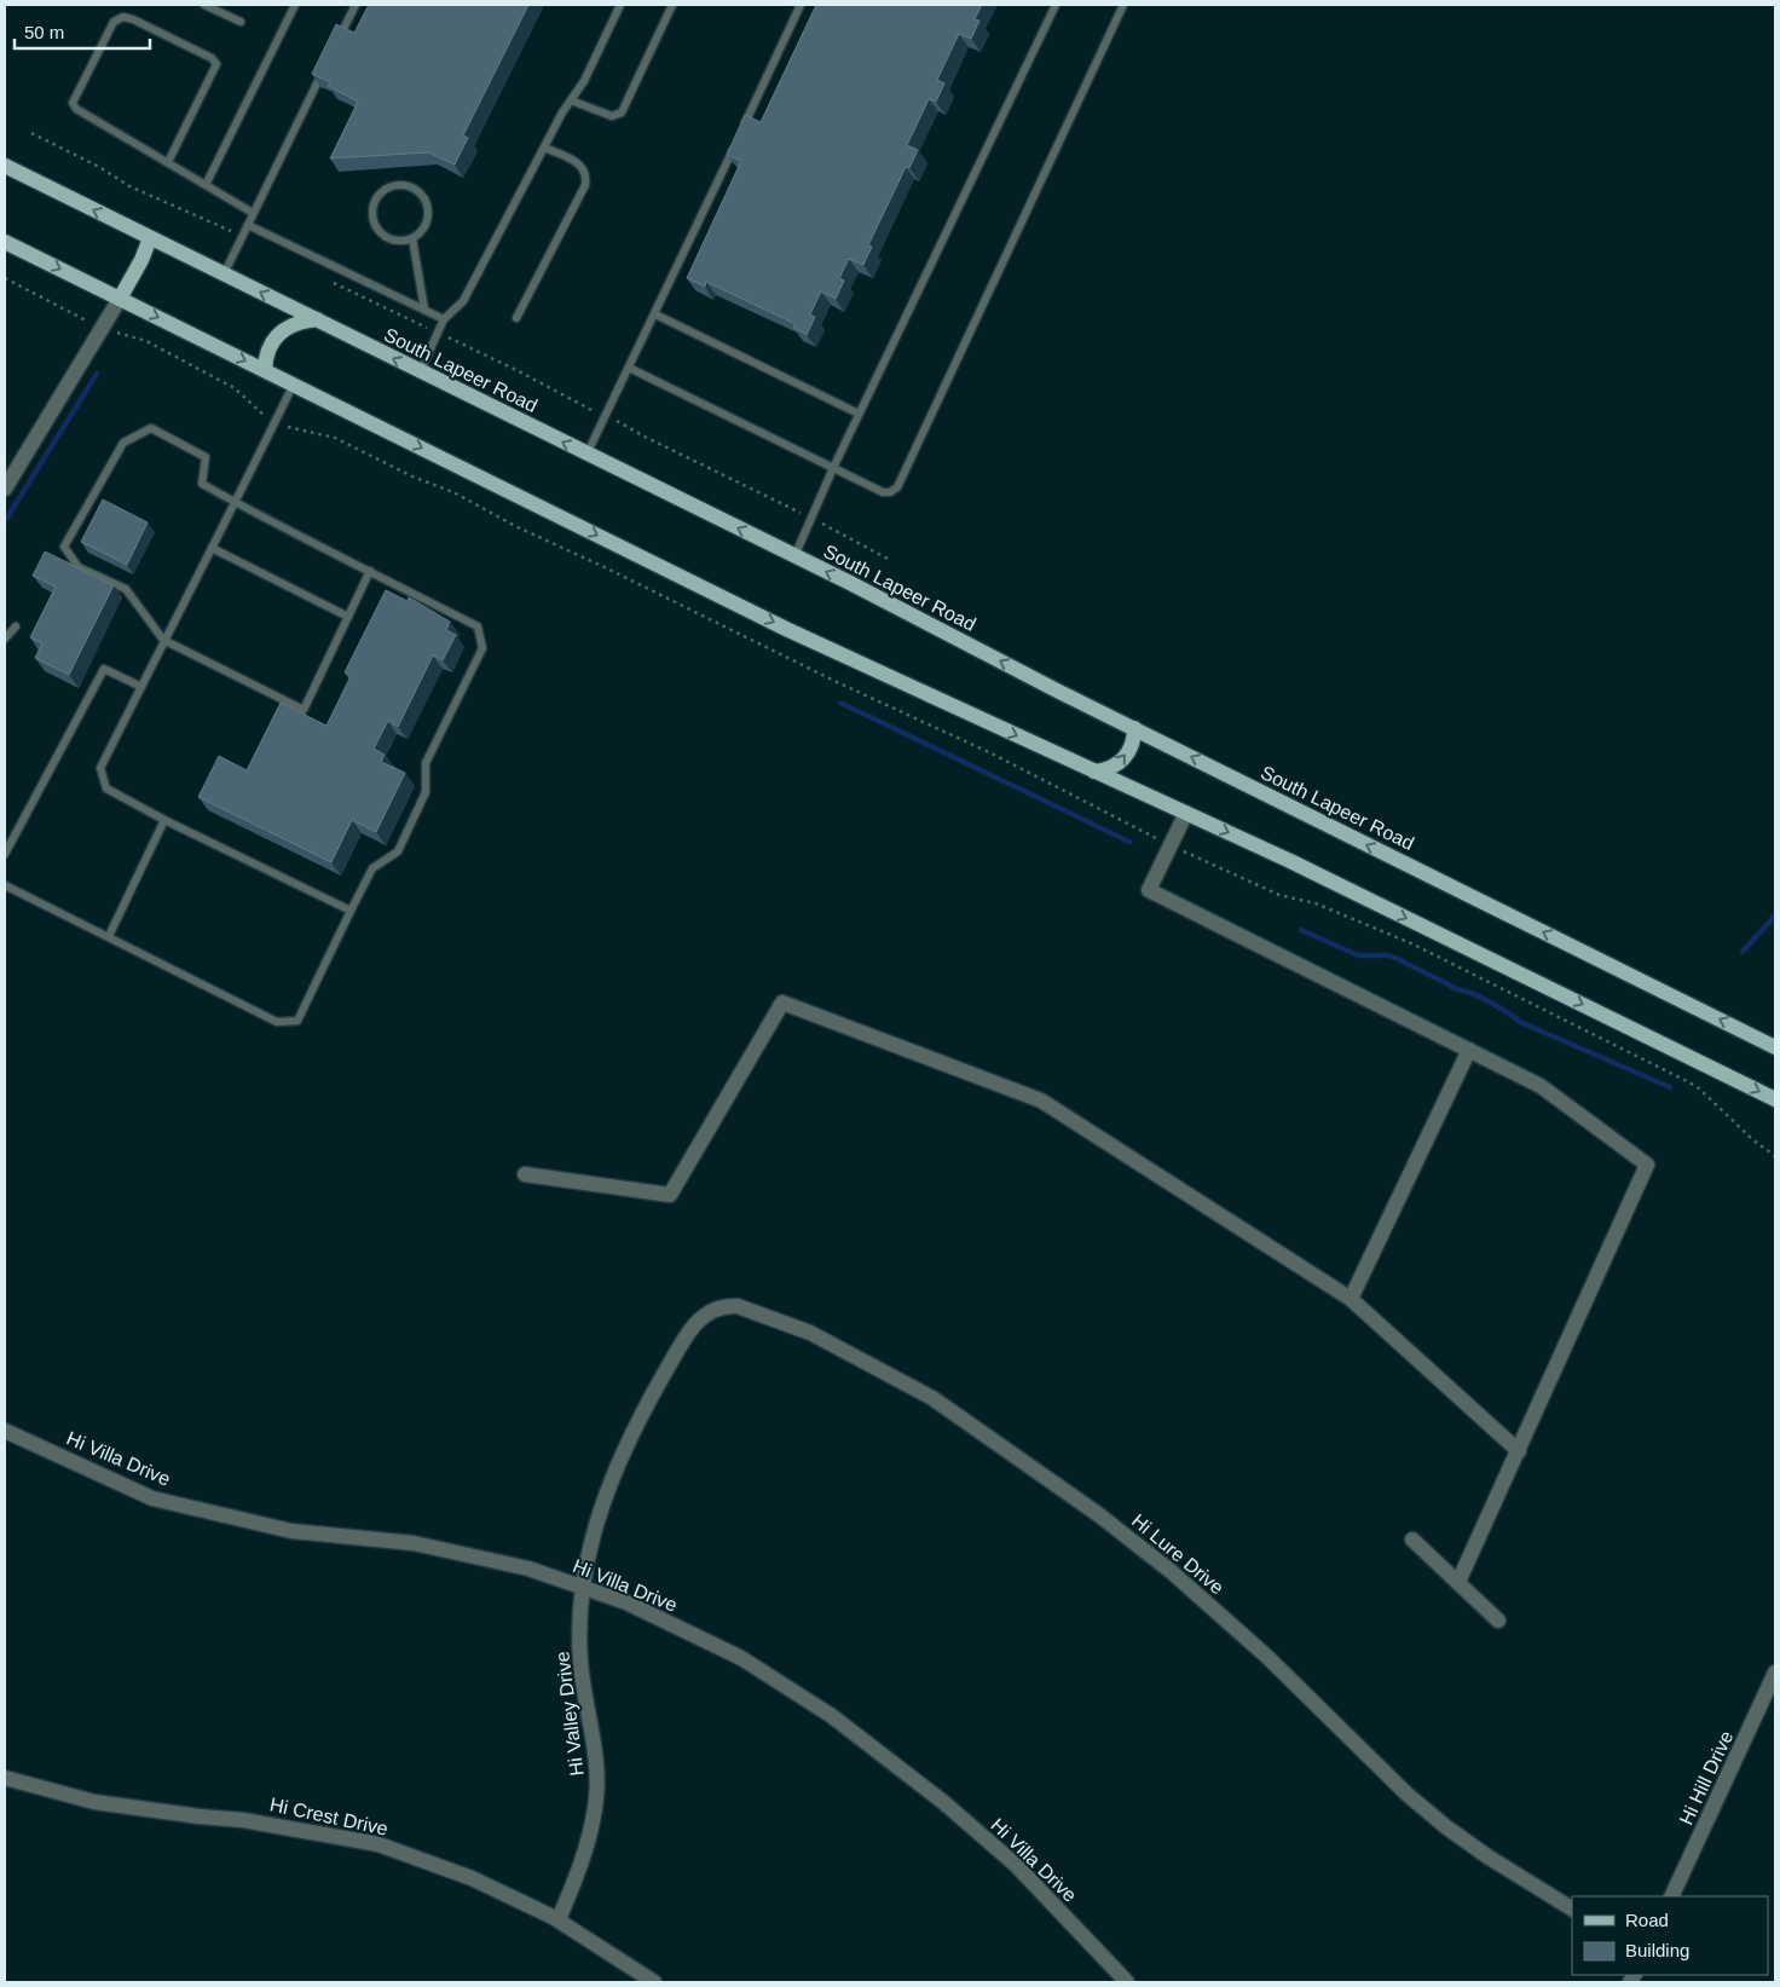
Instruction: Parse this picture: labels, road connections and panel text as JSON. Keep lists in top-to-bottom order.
{
  "streets": {
    "main road": ["South Lapeer Road"],
    "street": [
      "Hi Villa Drive",
      "Hi Lure Drive",
      "Hi Valley Drive",
      "Hi Hill Drive",
      "Hi Crest Drive"
    ]
  },
  "crossings": [
    ["Hi Villa Drive", "Hi Valley Drive"],
    ["Hi Lure Drive", "Hi Valley Drive"],
    ["Hi Valley Drive", "Hi Crest Drive"]
  ],
  "legend": ["Road", "Building"],
  "scale_bar": "50 m"
}
